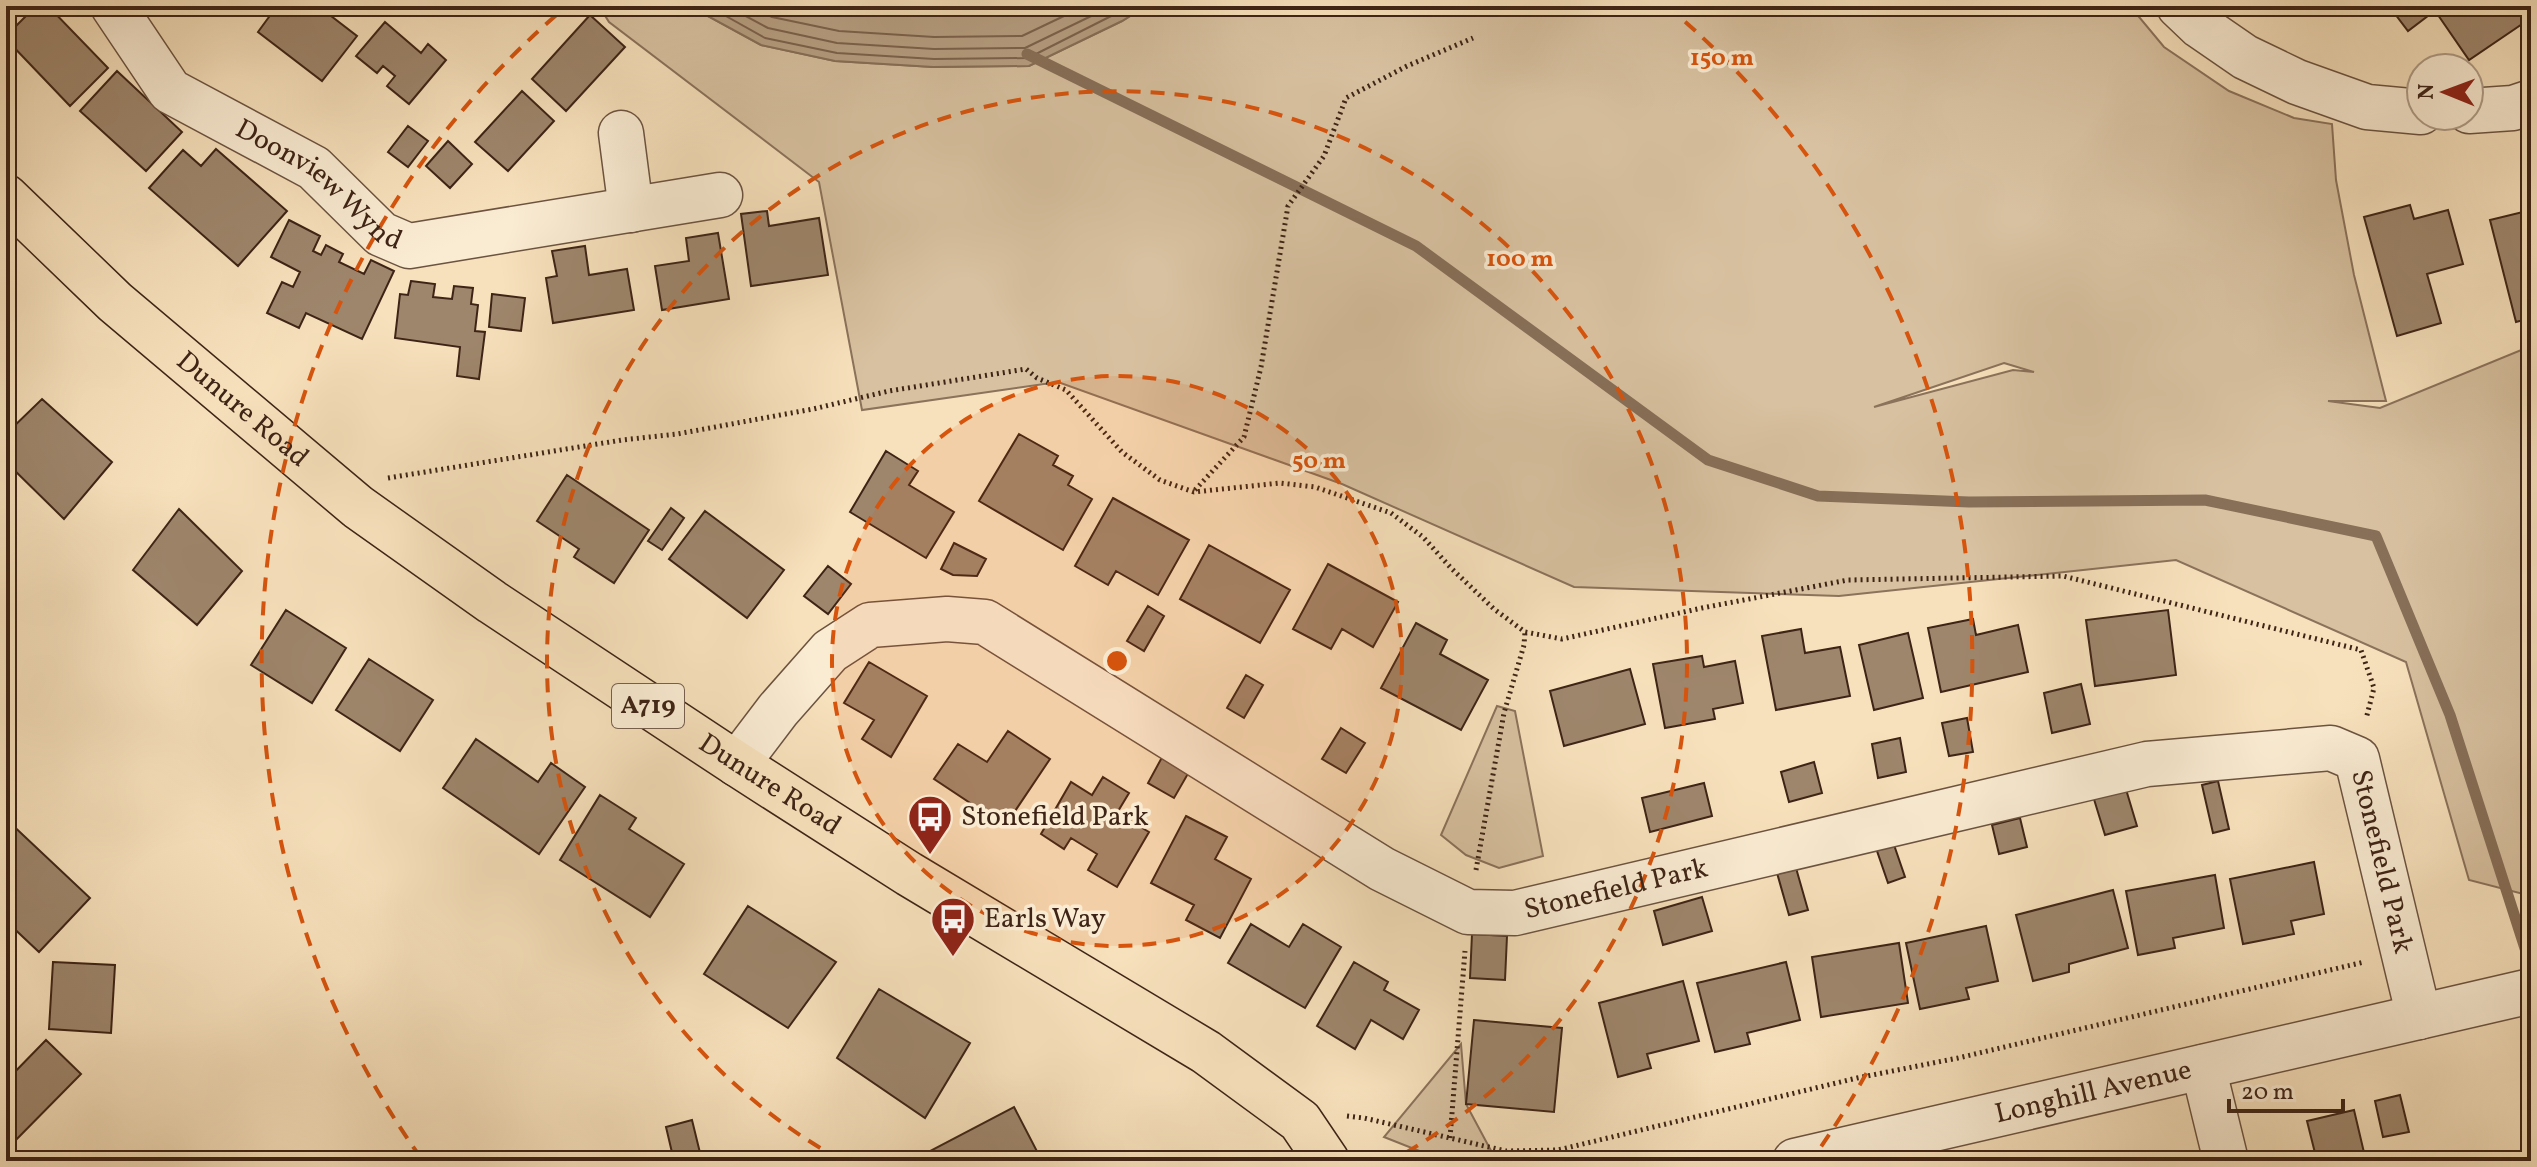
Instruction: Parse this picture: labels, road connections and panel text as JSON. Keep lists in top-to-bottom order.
{
  "streets": {
    "main road": ["Dunure Road", "A719"],
    "street": ["Doonview Wynd", "Stonefield Park", "Longhill Avenue"]
  },
  "crossings": [
    ["Dunure Road", "Stonefield Park"],
    ["Stonefield Park", "Longhill Avenue"]
  ],
  "places": {
    "bus stop": ["Stonefield Park", "Earls Way"]
  },
  "scale_bar": "20 m",
  "north": "left",
  "rings": ["150 m", "100 m", "50 m"]
}
